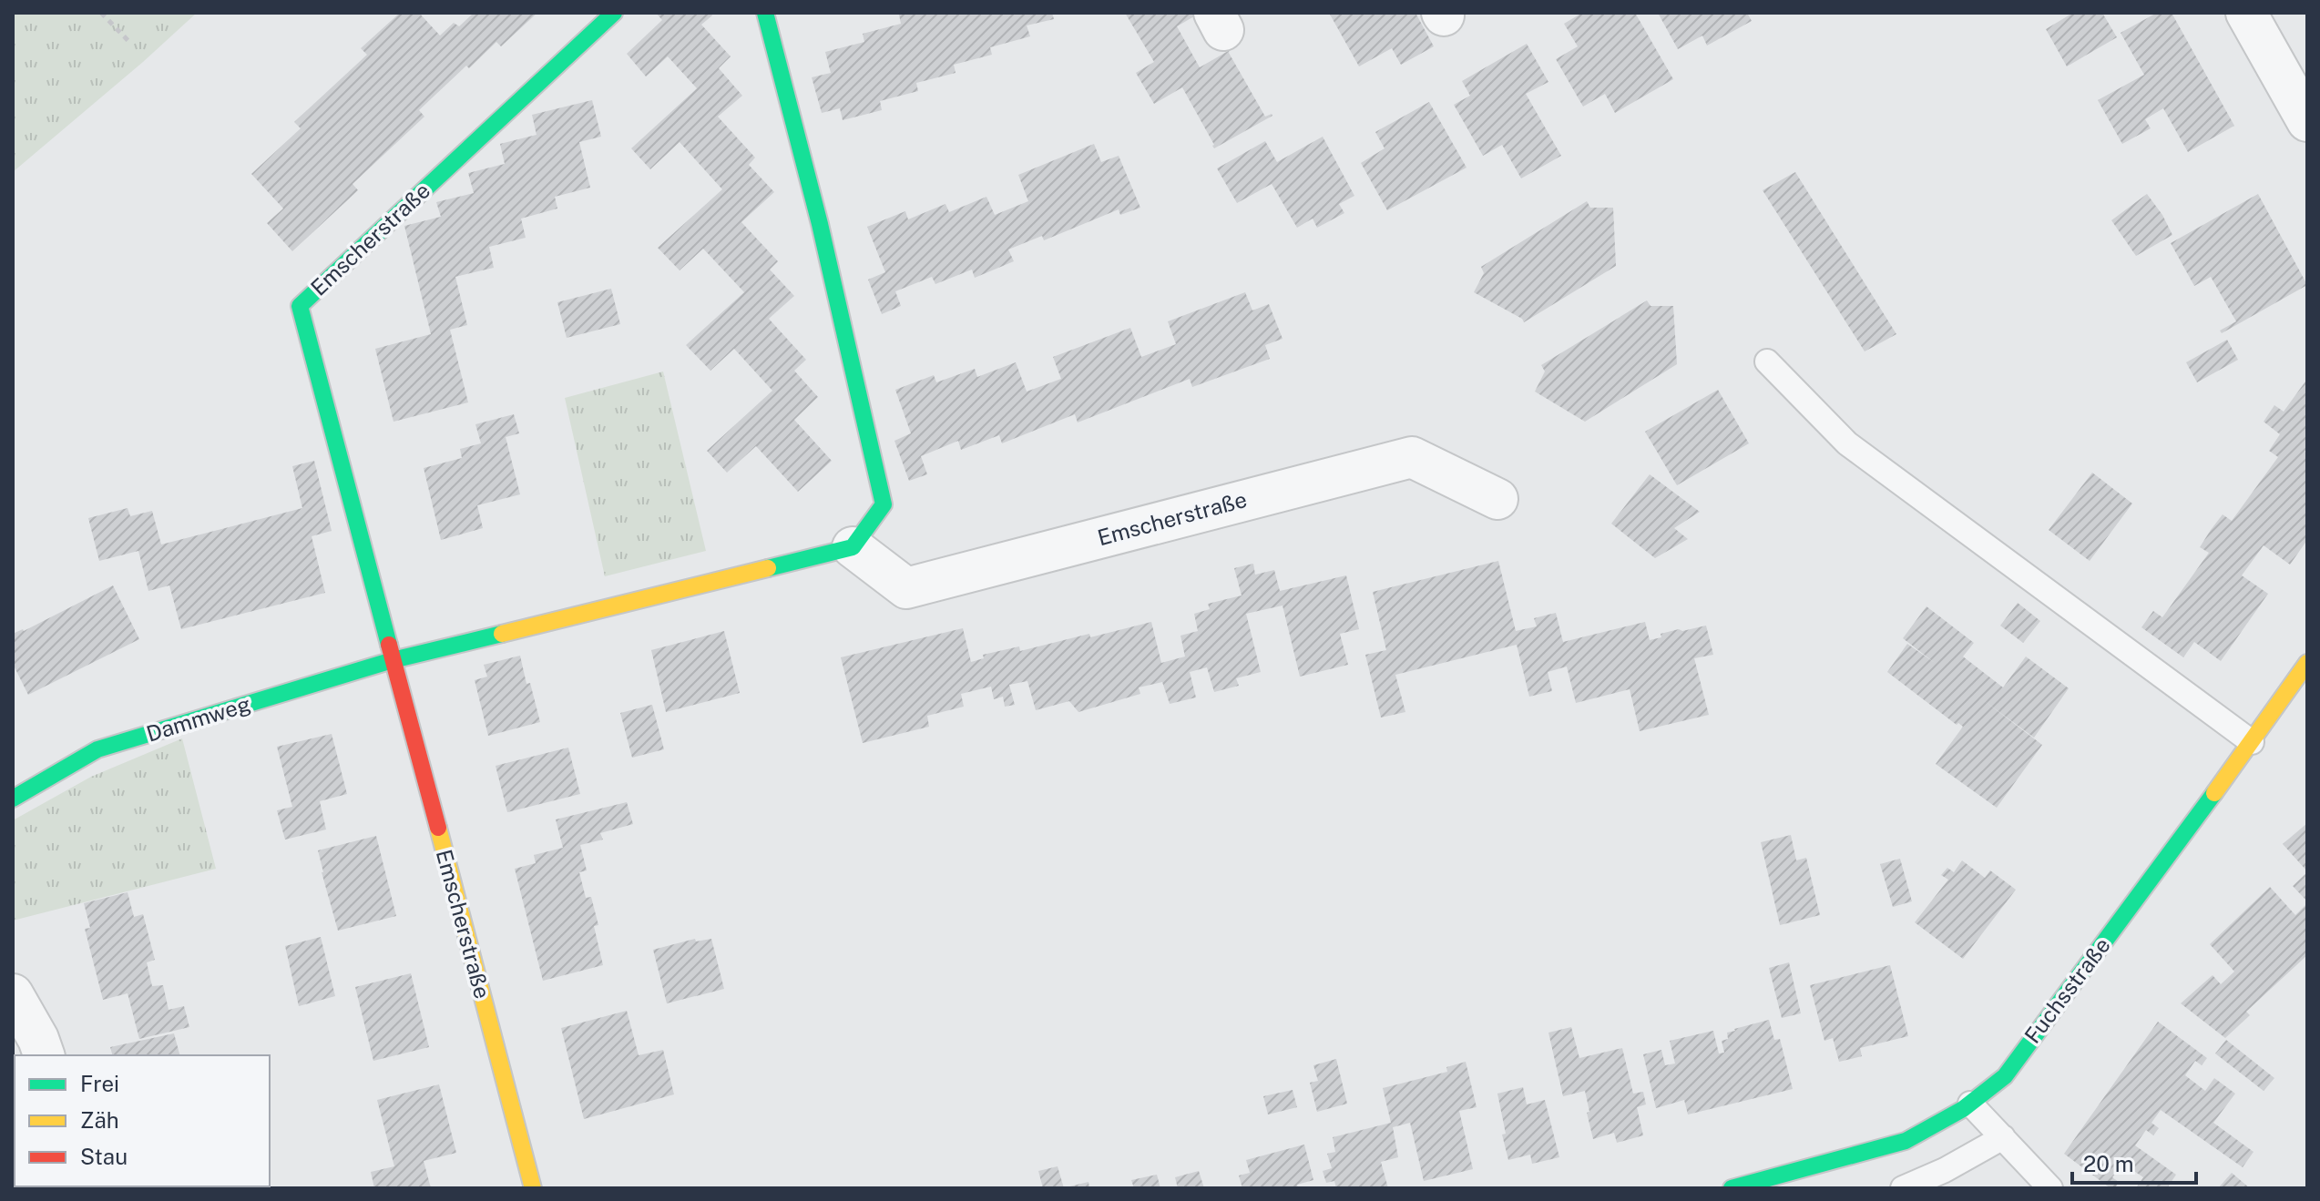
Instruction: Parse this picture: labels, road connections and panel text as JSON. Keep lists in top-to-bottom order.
{
  "streets": {
    "street": ["Emscherstraße", "Dammweg", "Fuchsstraße"]
  },
  "crossings": [
    ["Emscherstraße", "Dammweg"]
  ],
  "legend": ["Frei", "Zäh", "Stau"],
  "scale_bar": "20 m"
}
